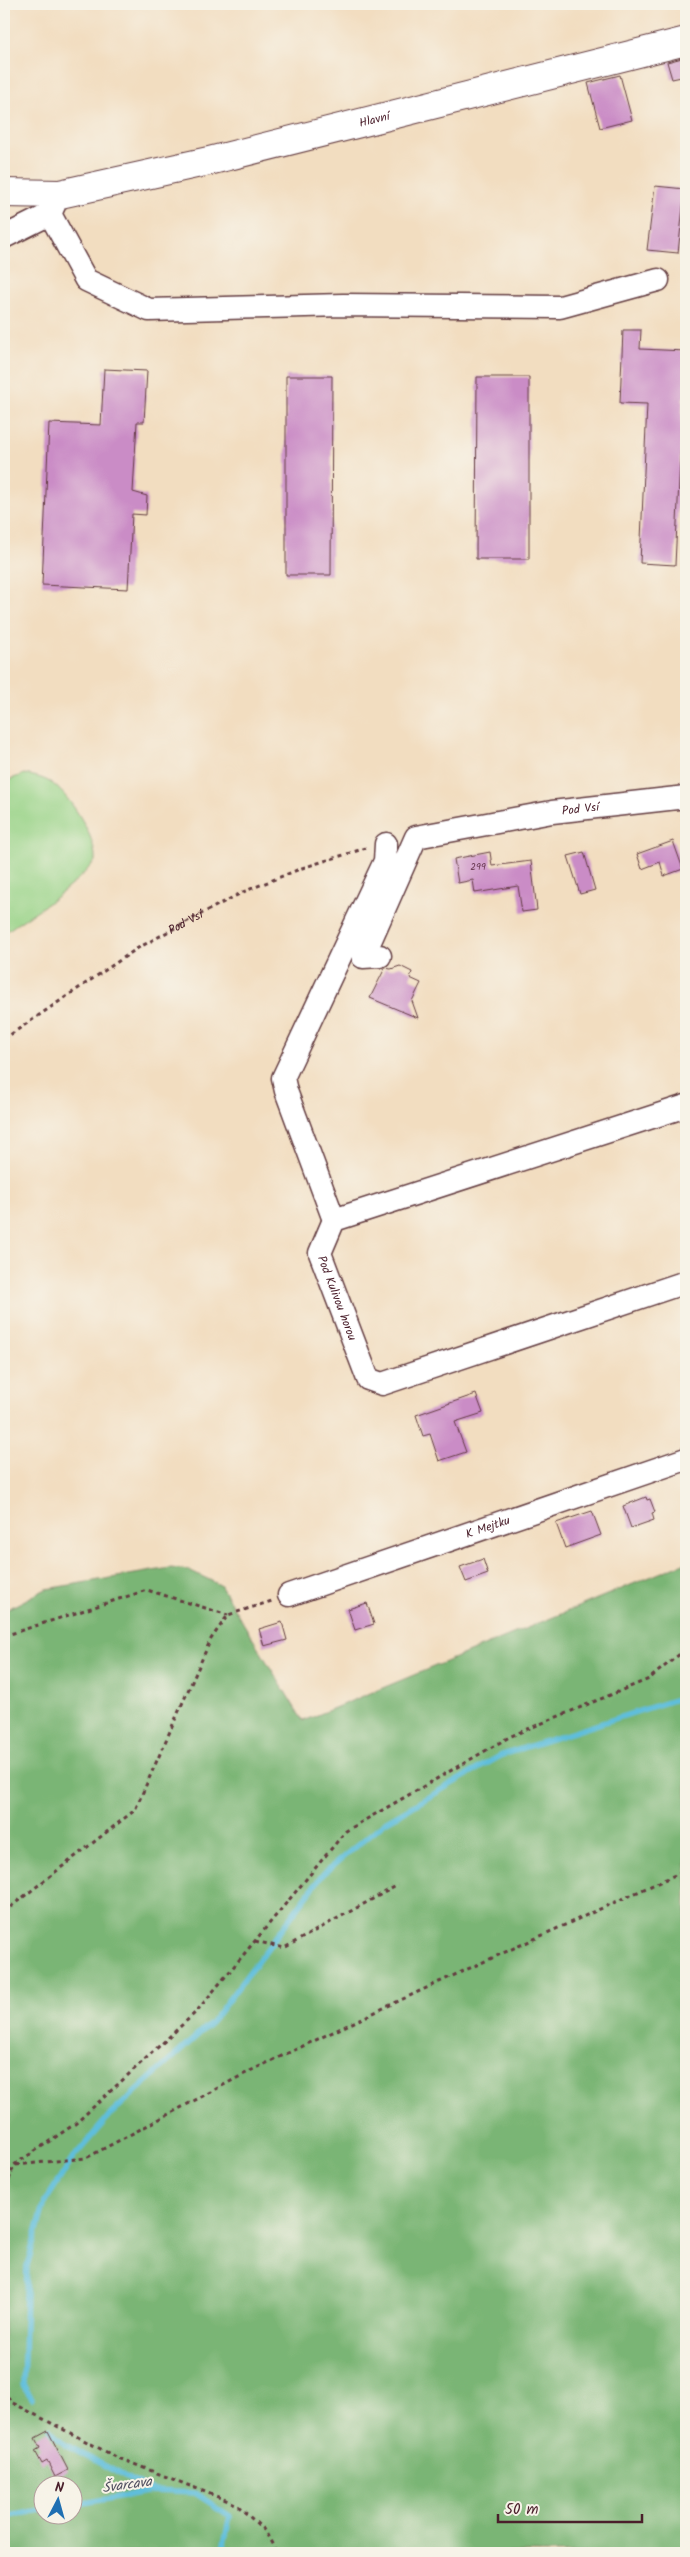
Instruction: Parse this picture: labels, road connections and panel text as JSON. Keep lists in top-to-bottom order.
{
  "streets": {
    "main road": ["Hlavní"],
    "street": ["Pod Vsí", "Pod Kulivou horou", "K Mejtku"]
  },
  "water": ["Švarcava"],
  "house_numbers": ["299"],
  "scale_bar": "50 m",
  "north": "top"
}
